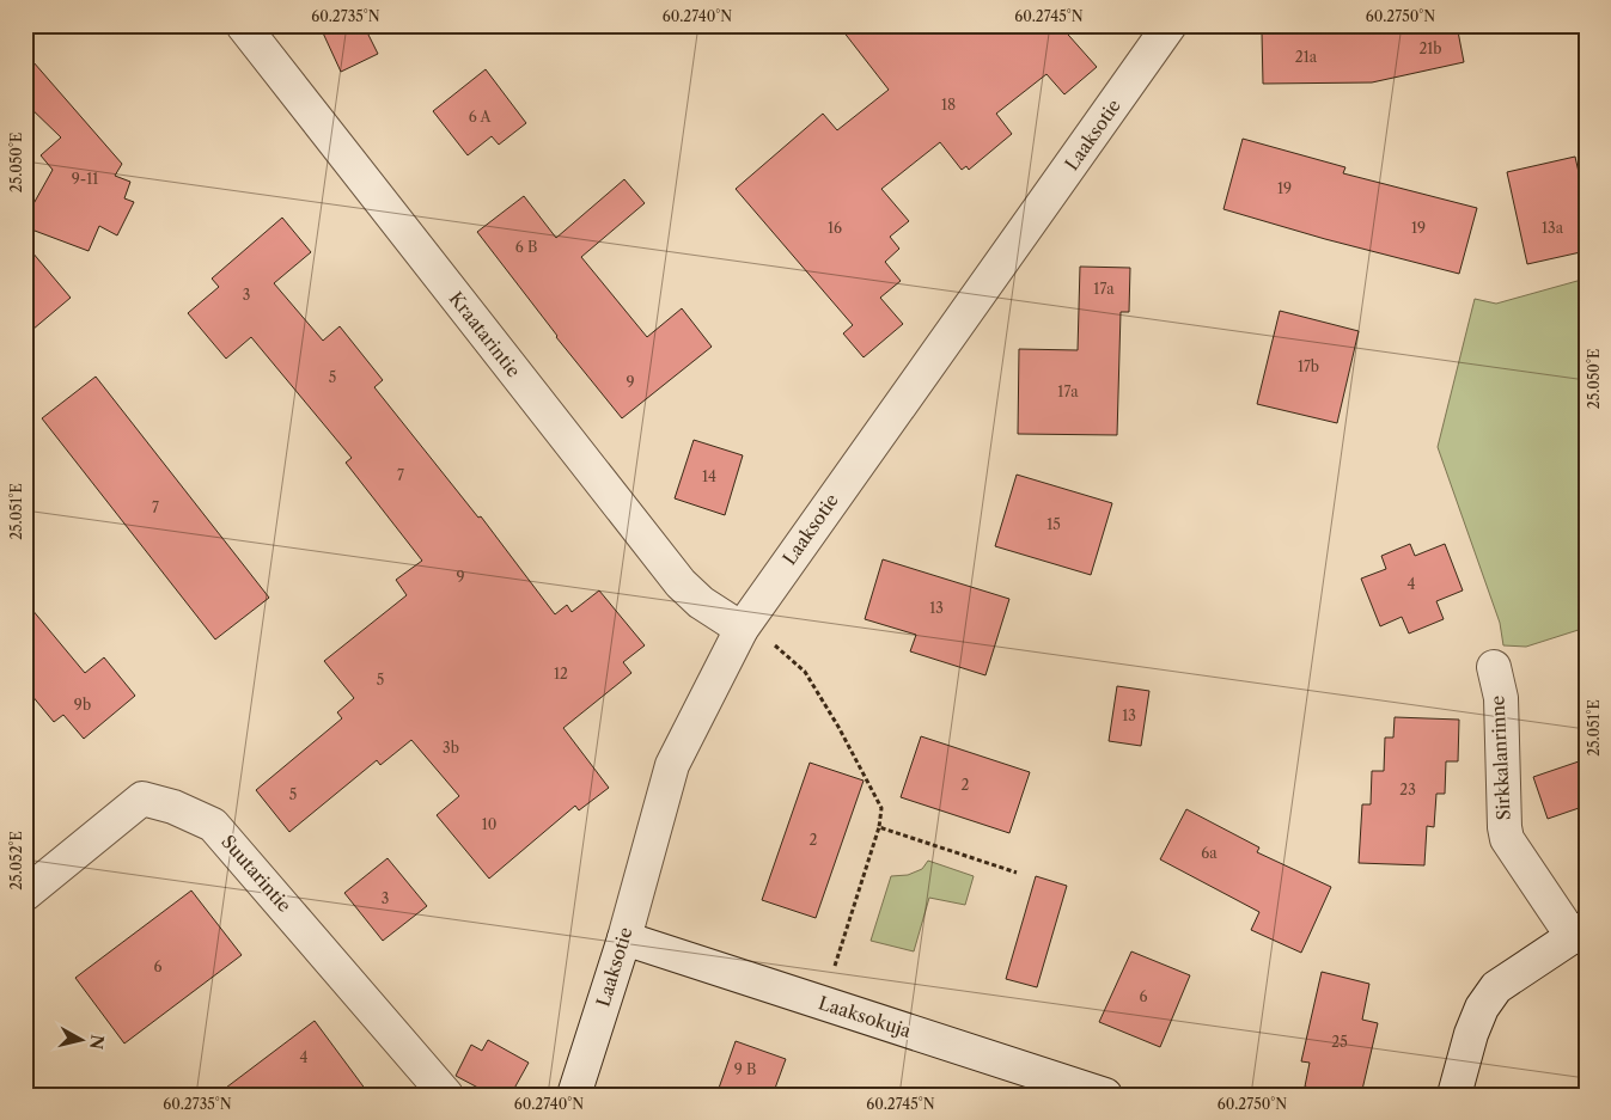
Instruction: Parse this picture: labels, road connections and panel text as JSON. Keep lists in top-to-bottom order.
{
  "streets": {
    "street": [
      "Laaksotie",
      "Kraatarintie",
      "Sirkkalanrinne",
      "Suutarintie",
      "Laaksokuja"
    ]
  },
  "crossings": [
    ["Laaksotie", "Kraatarintie"],
    ["Laaksotie", "Laaksokuja"]
  ],
  "house_numbers": [
    "21b",
    "21a",
    "18",
    "6 A",
    "9-11",
    "19",
    "16",
    "19",
    "13a",
    "6 B",
    "17a",
    "3",
    "17b",
    "5",
    "9",
    "17a",
    "7",
    "14",
    "7",
    "15",
    "9",
    "4",
    "13",
    "12",
    "5",
    "9b",
    "13",
    "3b",
    "2",
    "23",
    "5",
    "10",
    "2",
    "6a",
    "3",
    "6",
    "6",
    "25",
    "4",
    "9 B"
  ],
  "north": "right",
  "coordinates": [
    "60.2735°N",
    "60.2740°N",
    "60.2745°N",
    "60.2750°N",
    "25.050°E",
    "25.051°E",
    "25.052°E"
  ]
}
